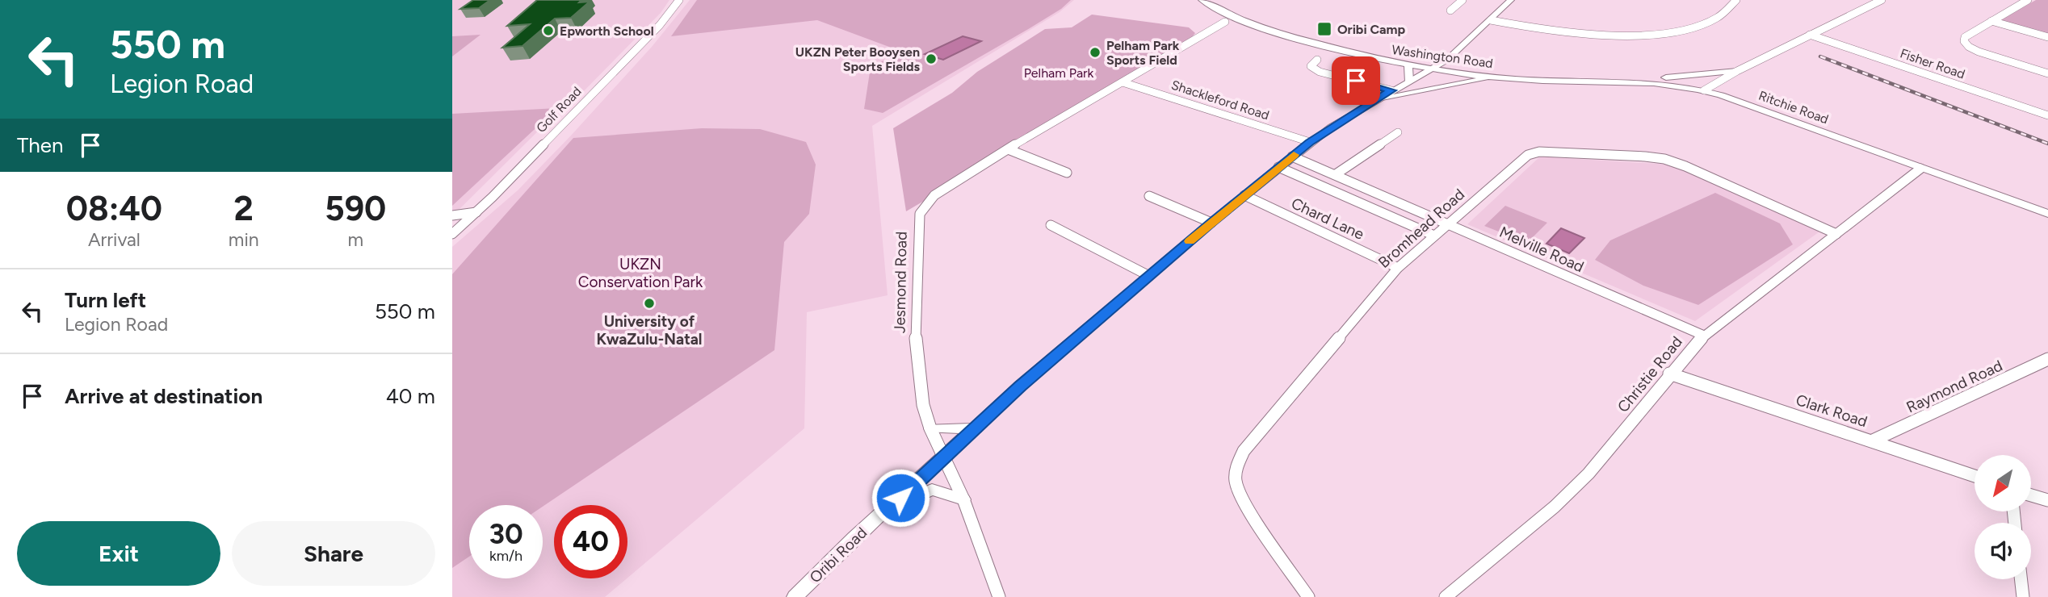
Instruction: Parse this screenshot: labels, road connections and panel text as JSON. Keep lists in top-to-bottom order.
{
  "streets": {
    "main road": ["Washington Road", "Ritchie Road"],
    "street": [
      "Fisher Road",
      "Shackleford Road",
      "Golf Road",
      "Chard Lane",
      "Bromhead Road",
      "Melville Road",
      "Jesmond Road",
      "Christie Road",
      "Raymond Road",
      "Clark Road",
      "Oribi Road"
    ]
  },
  "crossings": [
    ["Washington Road", "Ritchie Road"],
    ["Washington Road", "Oribi Road"],
    ["Shackleford Road", "Jesmond Road"],
    ["Shackleford Road", "Oribi Road"],
    ["Ritchie Road", "Christie Road"],
    ["Chard Lane", "Bromhead Road"],
    ["Chard Lane", "Oribi Road"],
    ["Bromhead Road", "Melville Road"],
    ["Bromhead Road", "Christie Road"],
    ["Melville Road", "Christie Road"],
    ["Melville Road", "Oribi Road"],
    ["Jesmond Road", "Oribi Road"],
    ["Christie Road", "Clark Road"],
    ["Raymond Road", "Clark Road"]
  ],
  "parks": ["Pelham Park", "UKZN Conservation Park"],
  "places": {
    "transit": ["Oribi Camp"],
    "other": [
      "Epworth School",
      "Pelham Park Sports Field",
      "UKZN Peter Booysen Sports Fields",
      "University of KwaZulu-Natal"
    ]
  },
  "north": "bottom left",
  "page": {
    "turn": ["550 m", "Legion Road"],
    "then": "Then",
    "eta": [
      "08:40",
      "Arrival",
      "2",
      "min",
      "590",
      "m"
    ],
    "list": [
      {
        "name": "Turn left",
        "note": "Legion Road",
        "value": "550 m"
      },
      {
        "name": "Arrive at destination",
        "value": "40 m"
      }
    ],
    "speed": "30 km/h",
    "limit": "40",
    "buttons": ["Exit", "Share"]
  }
}
